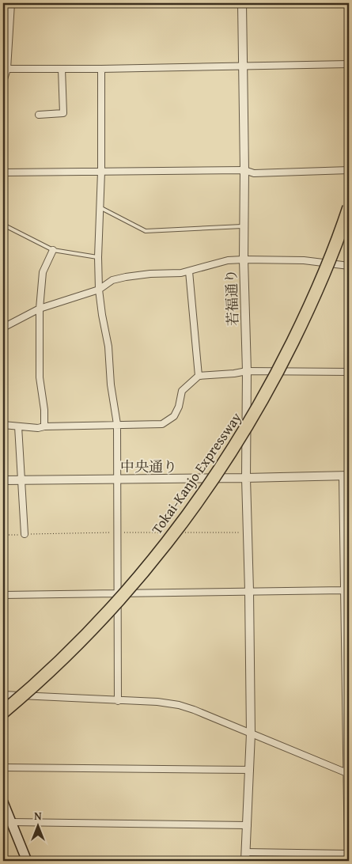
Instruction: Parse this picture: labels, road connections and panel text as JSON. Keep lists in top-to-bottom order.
{
  "streets": {
    "highway": ["Tokai-Kanjo Expressway"],
    "street": ["若福通り", "中央通り"]
  },
  "crossings": [
    ["若福通り", "中央通り"]
  ],
  "north": "top"
}
